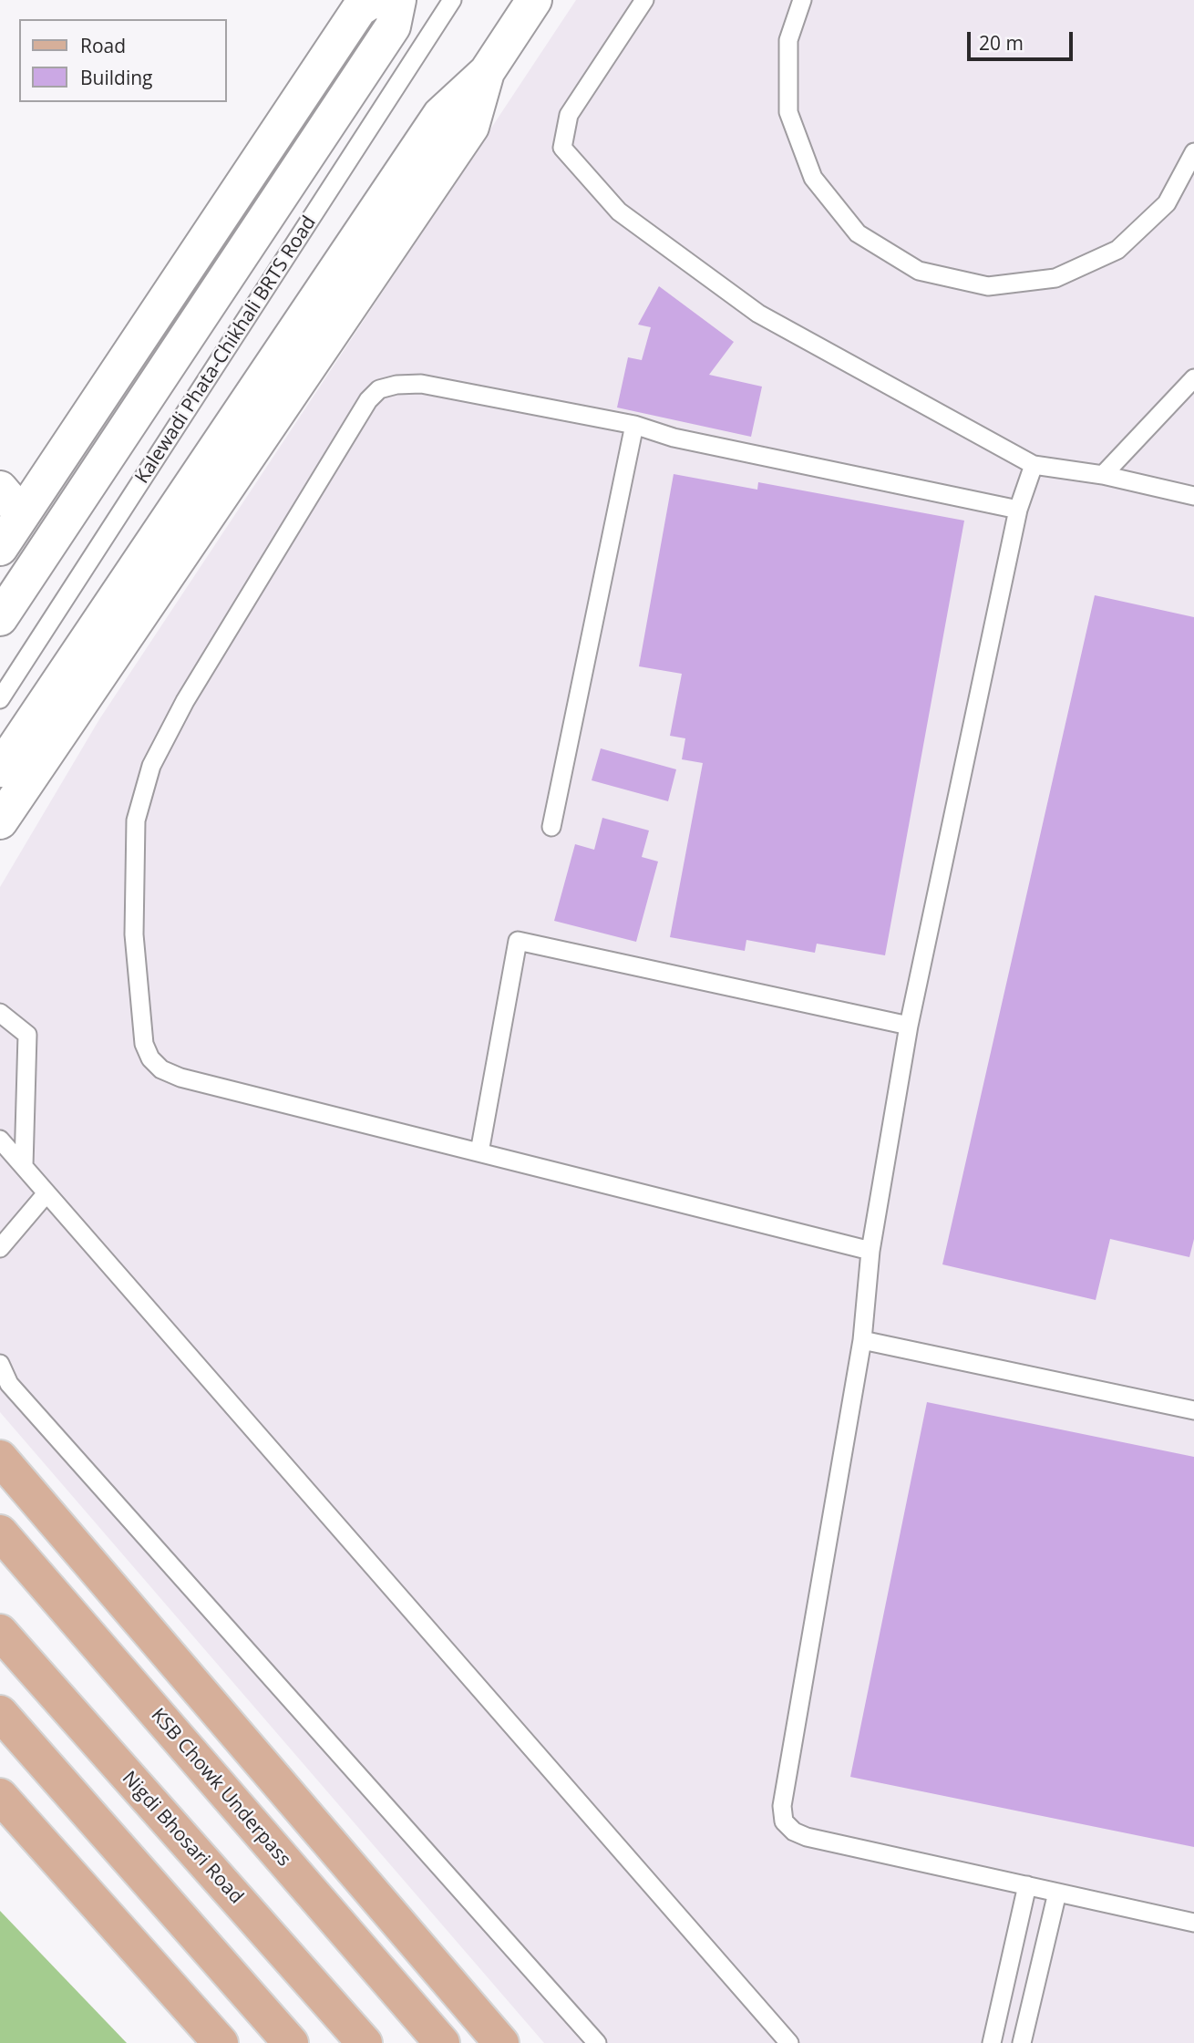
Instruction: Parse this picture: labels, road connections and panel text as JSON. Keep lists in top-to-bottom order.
{
  "streets": {
    "main road": ["KSB Chowk Underpass", "Nigdi Bhosari Road"],
    "lane": ["Kalewadi Phata-Chikhali BRTS Road"]
  },
  "legend": ["Road", "Building"],
  "scale_bar": "20 m"
}
